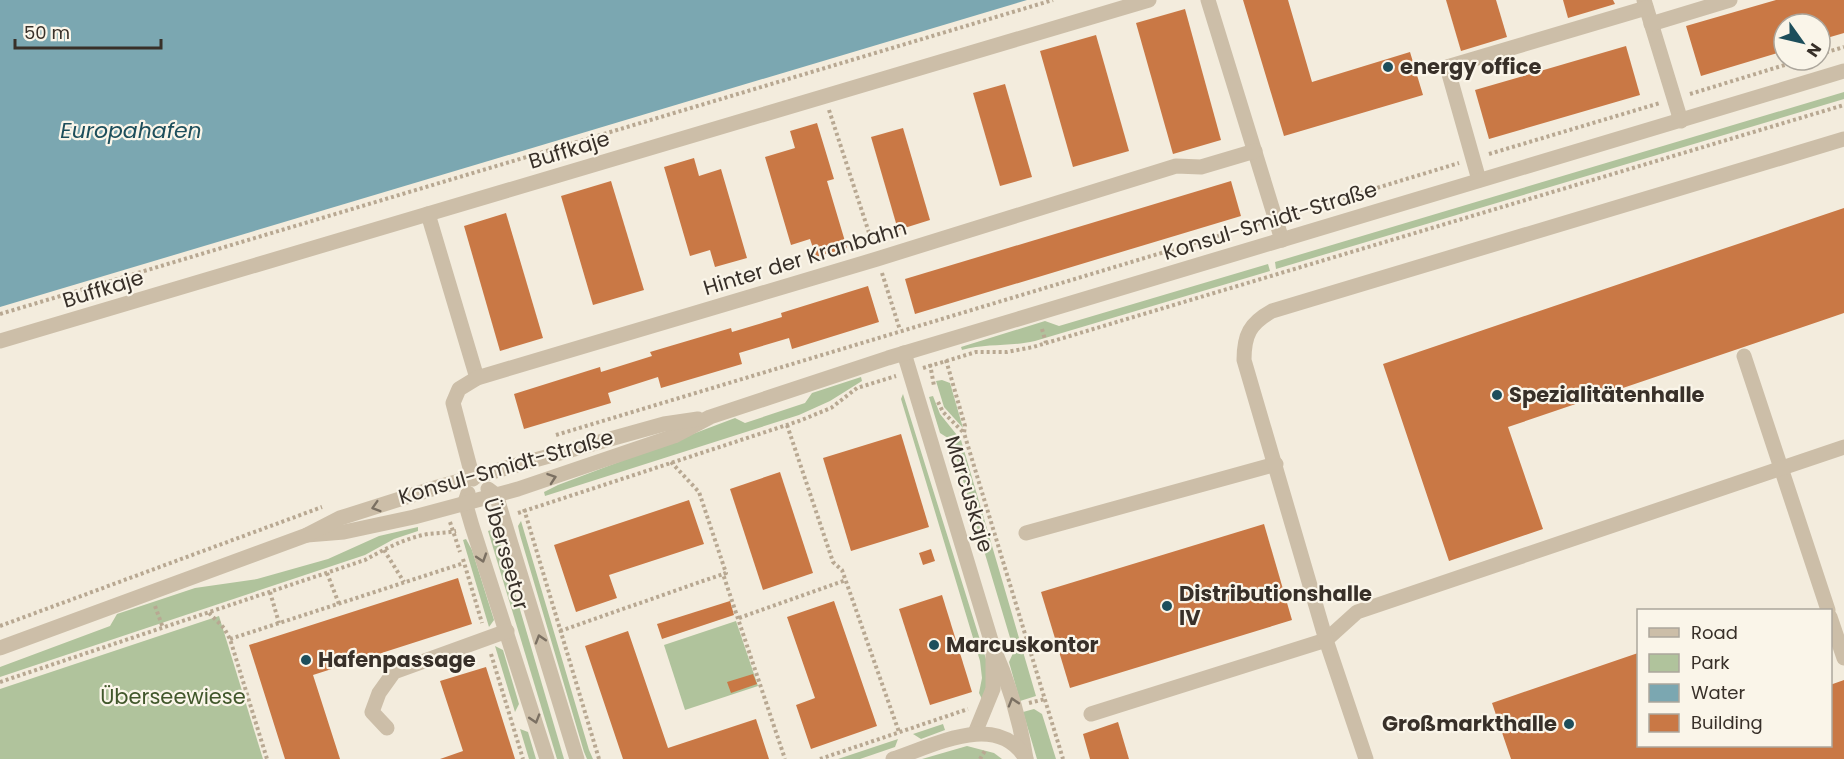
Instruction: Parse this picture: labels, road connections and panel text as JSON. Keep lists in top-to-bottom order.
{
  "streets": {
    "street": [
      "Buffkaje",
      "Konsul-Smidt-Straße",
      "Hinter der Kranbahn",
      "Marcuskaje",
      "Überseetor"
    ]
  },
  "crossings": [
    ["Konsul-Smidt-Straße", "Hinter der Kranbahn"],
    ["Konsul-Smidt-Straße", "Marcuskaje"],
    ["Konsul-Smidt-Straße", "Überseetor"],
    ["Hinter der Kranbahn", "Überseetor"]
  ],
  "water": ["Europahafen"],
  "parks": ["Überseewiese"],
  "places": [
    "energy office",
    "Spezialitätenhalle",
    "Distributionshalle IV",
    "Marcuskontor",
    "Hafenpassage",
    "Großmarkthalle"
  ],
  "legend": [
    "Road",
    "Park",
    "Water",
    "Building"
  ],
  "scale_bar": "50 m",
  "north": "bottom right"
}
